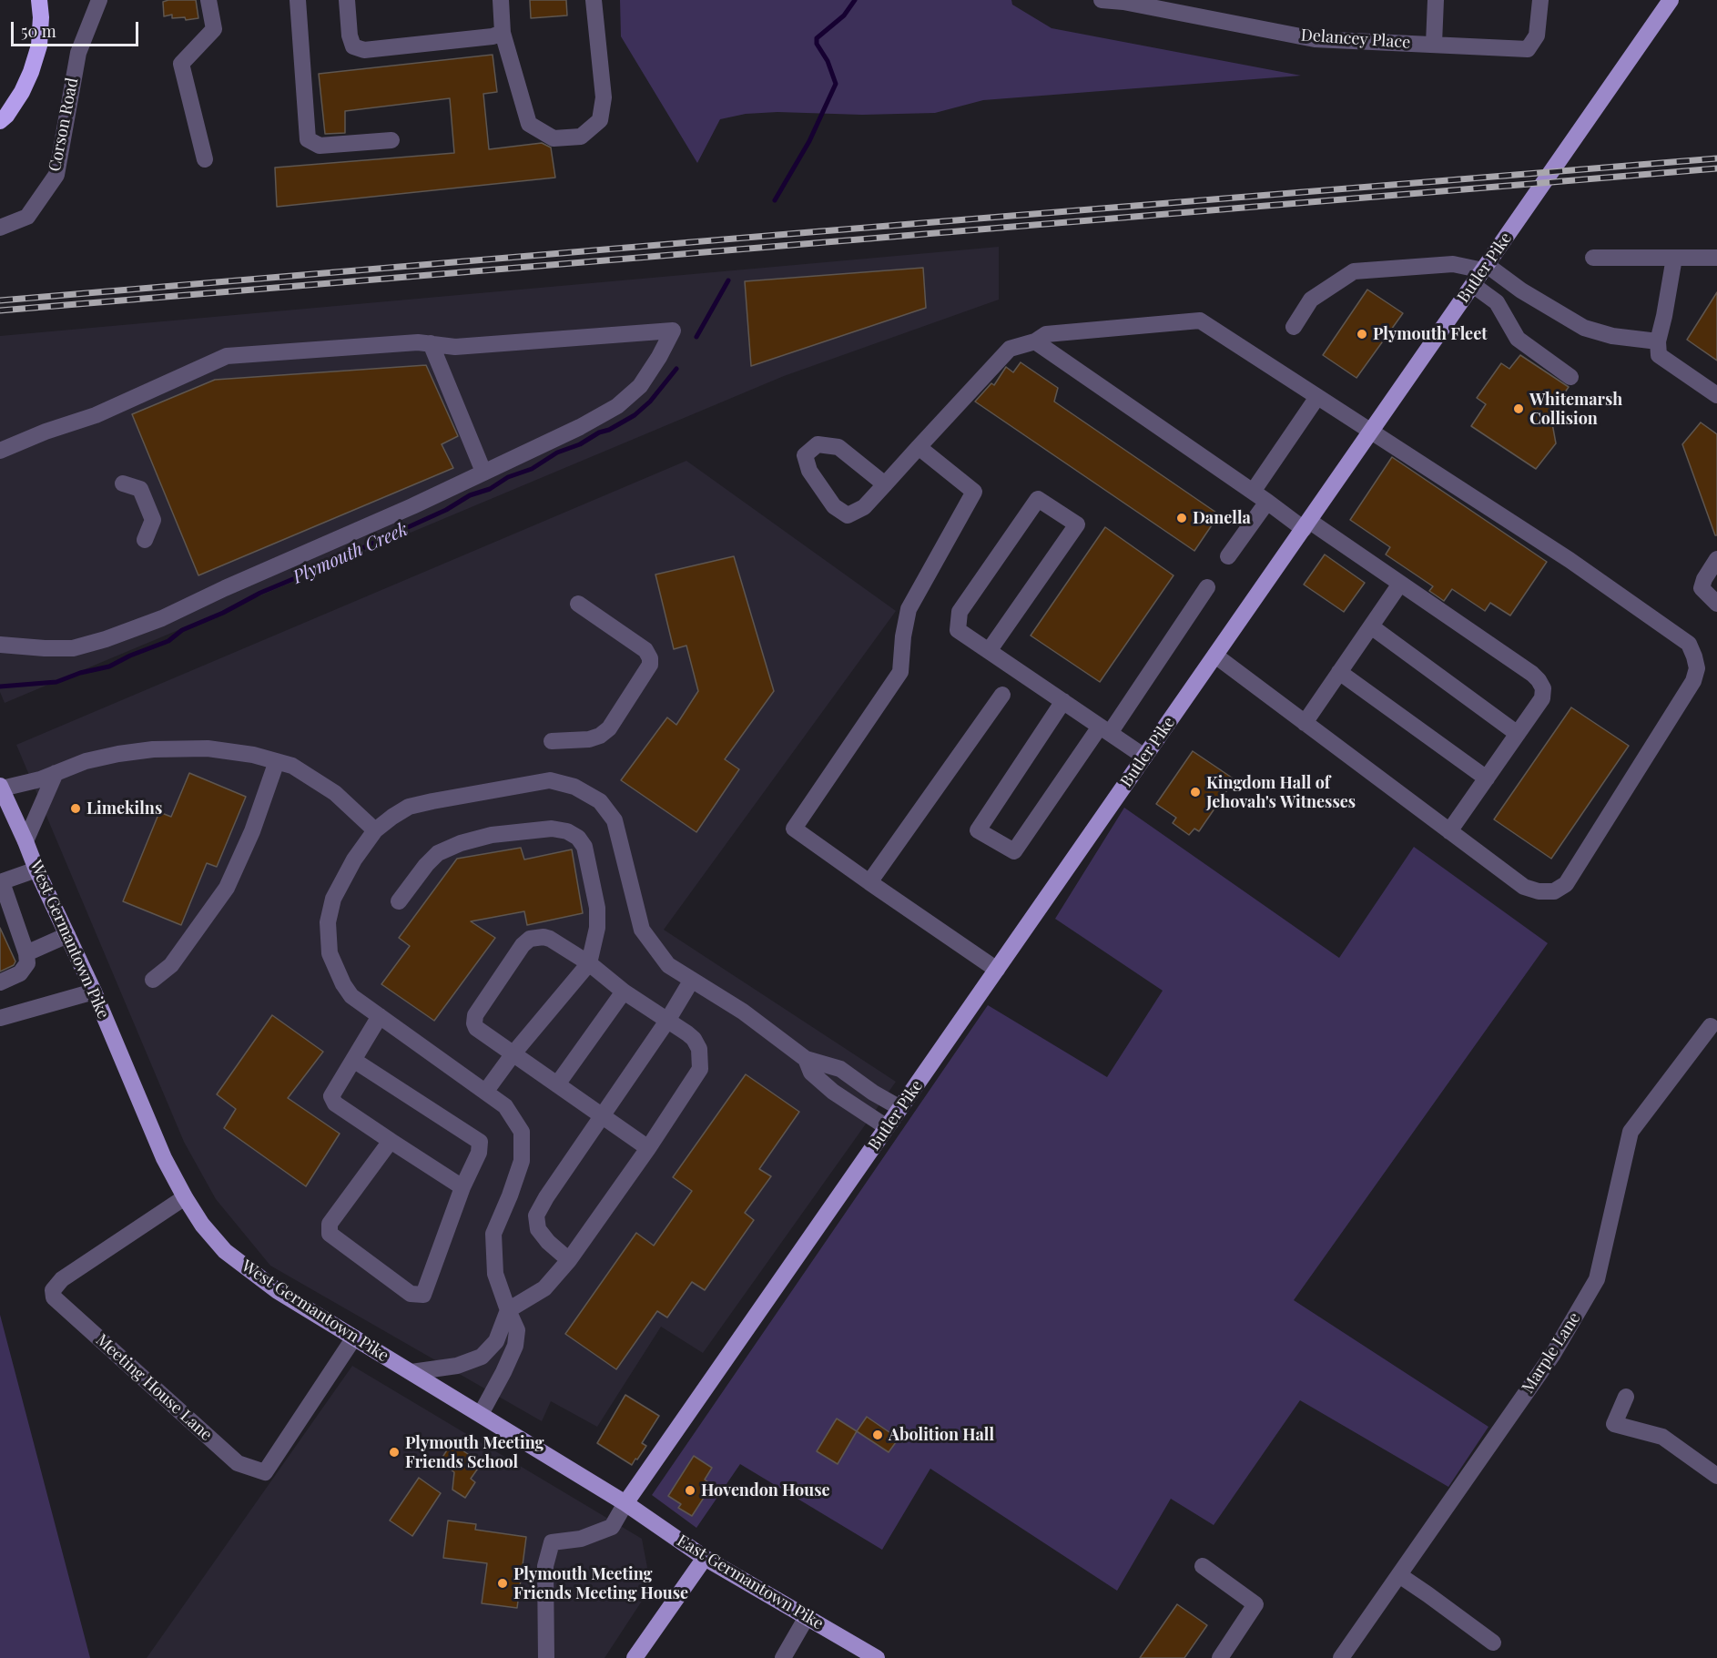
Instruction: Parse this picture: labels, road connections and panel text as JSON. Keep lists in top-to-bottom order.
{
  "streets": {
    "main road": ["Butler Pike", "West Germantown Pike", "East Germantown Pike"],
    "street": [
      "Delancey Place",
      "Corson Road",
      "Marple Lane",
      "Meeting House Lane"
    ]
  },
  "crossings": [
    ["Butler Pike", "West Germantown Pike"],
    ["Butler Pike", "East Germantown Pike"],
    ["West Germantown Pike", "Meeting House Lane"],
    ["West Germantown Pike", "East Germantown Pike"]
  ],
  "water": ["Plymouth Creek"],
  "places": [
    "Plymouth Fleet",
    "Whitemarsh Collision",
    "Danella",
    "Kingdom Hall of Jehovah's Witnesses",
    "Limekilns",
    "Abolition Hall",
    "Plymouth Meeting Friends School",
    "Hovendon House",
    "Plymouth Meeting Friends Meeting House"
  ],
  "scale_bar": "50 m"
}
